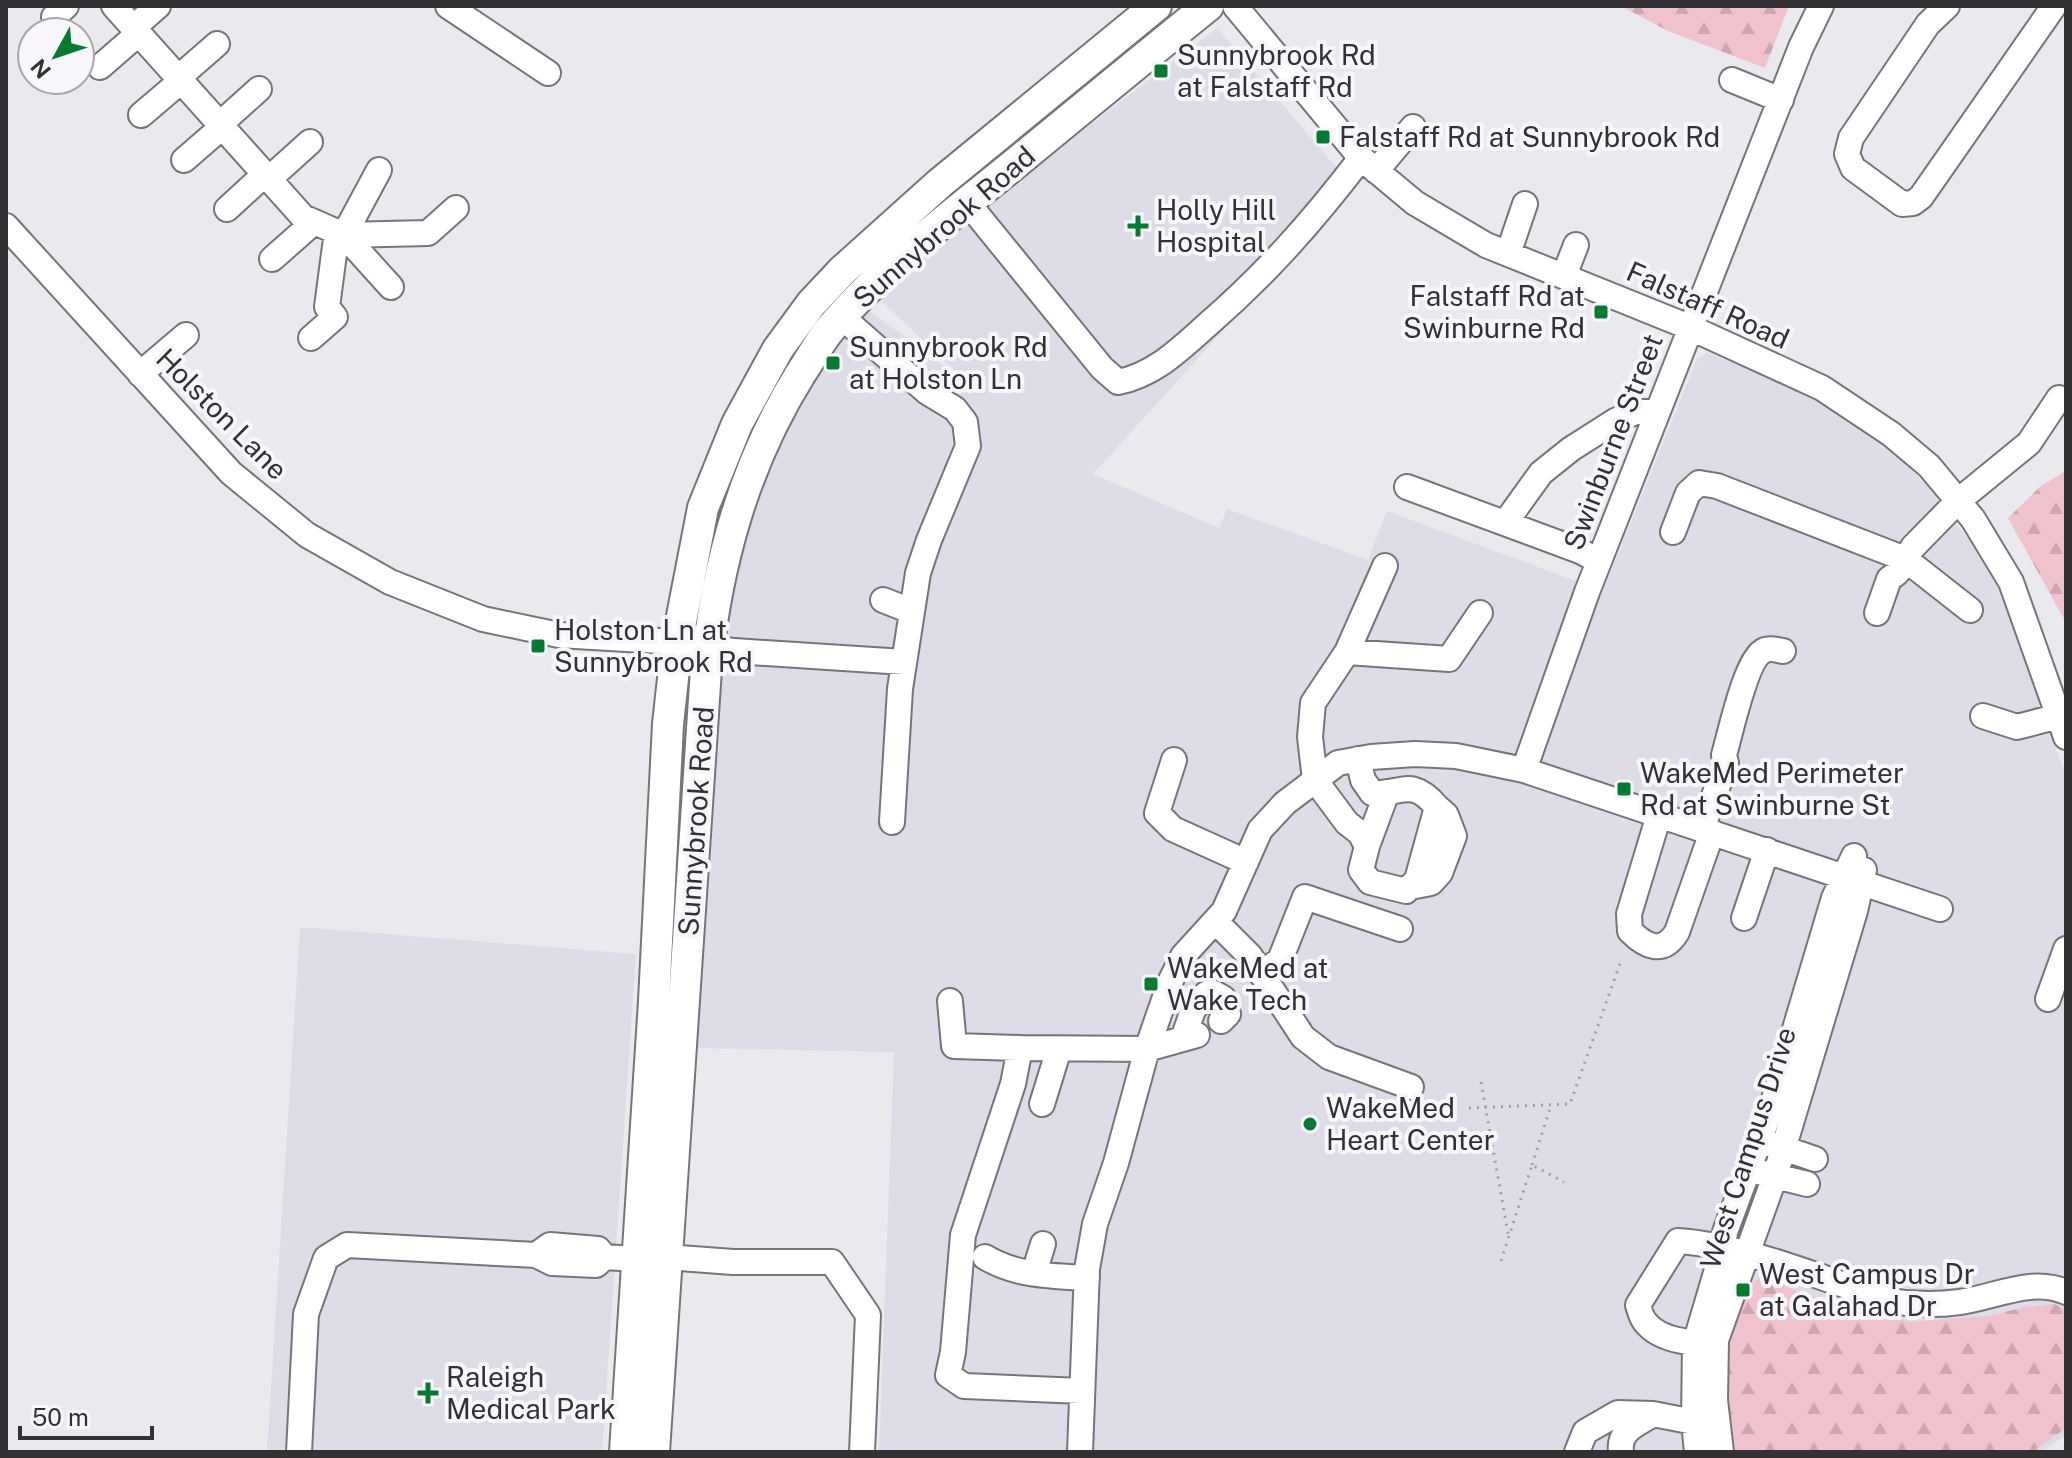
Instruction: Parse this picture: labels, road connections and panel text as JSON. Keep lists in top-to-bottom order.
{
  "streets": {
    "main road": ["Sunnybrook Road"],
    "street": [
      "Falstaff Road",
      "Holston Lane",
      "Swinburne Street",
      "West Campus Drive"
    ]
  },
  "crossings": [
    ["Sunnybrook Road", "Holston Lane"],
    ["Falstaff Road", "Swinburne Street"]
  ],
  "places": {
    "transit": [
      "Sunnybrook Rd at Falstaff Rd",
      "Falstaff Rd at Sunnybrook Rd",
      "Falstaff Rd at Swinburne Rd",
      "Sunnybrook Rd at Holston Ln",
      "Holston Ln at Sunnybrook Rd",
      "WakeMed Perimeter Rd at Swinburne St",
      "WakeMed at Wake Tech",
      "West Campus Dr at Galahad Dr"
    ],
    "health": ["Holly Hill Hospital", "Raleigh Medical Park"],
    "other": ["WakeMed Heart Center"]
  },
  "scale_bar": "50 m",
  "north": "bottom left"
}
